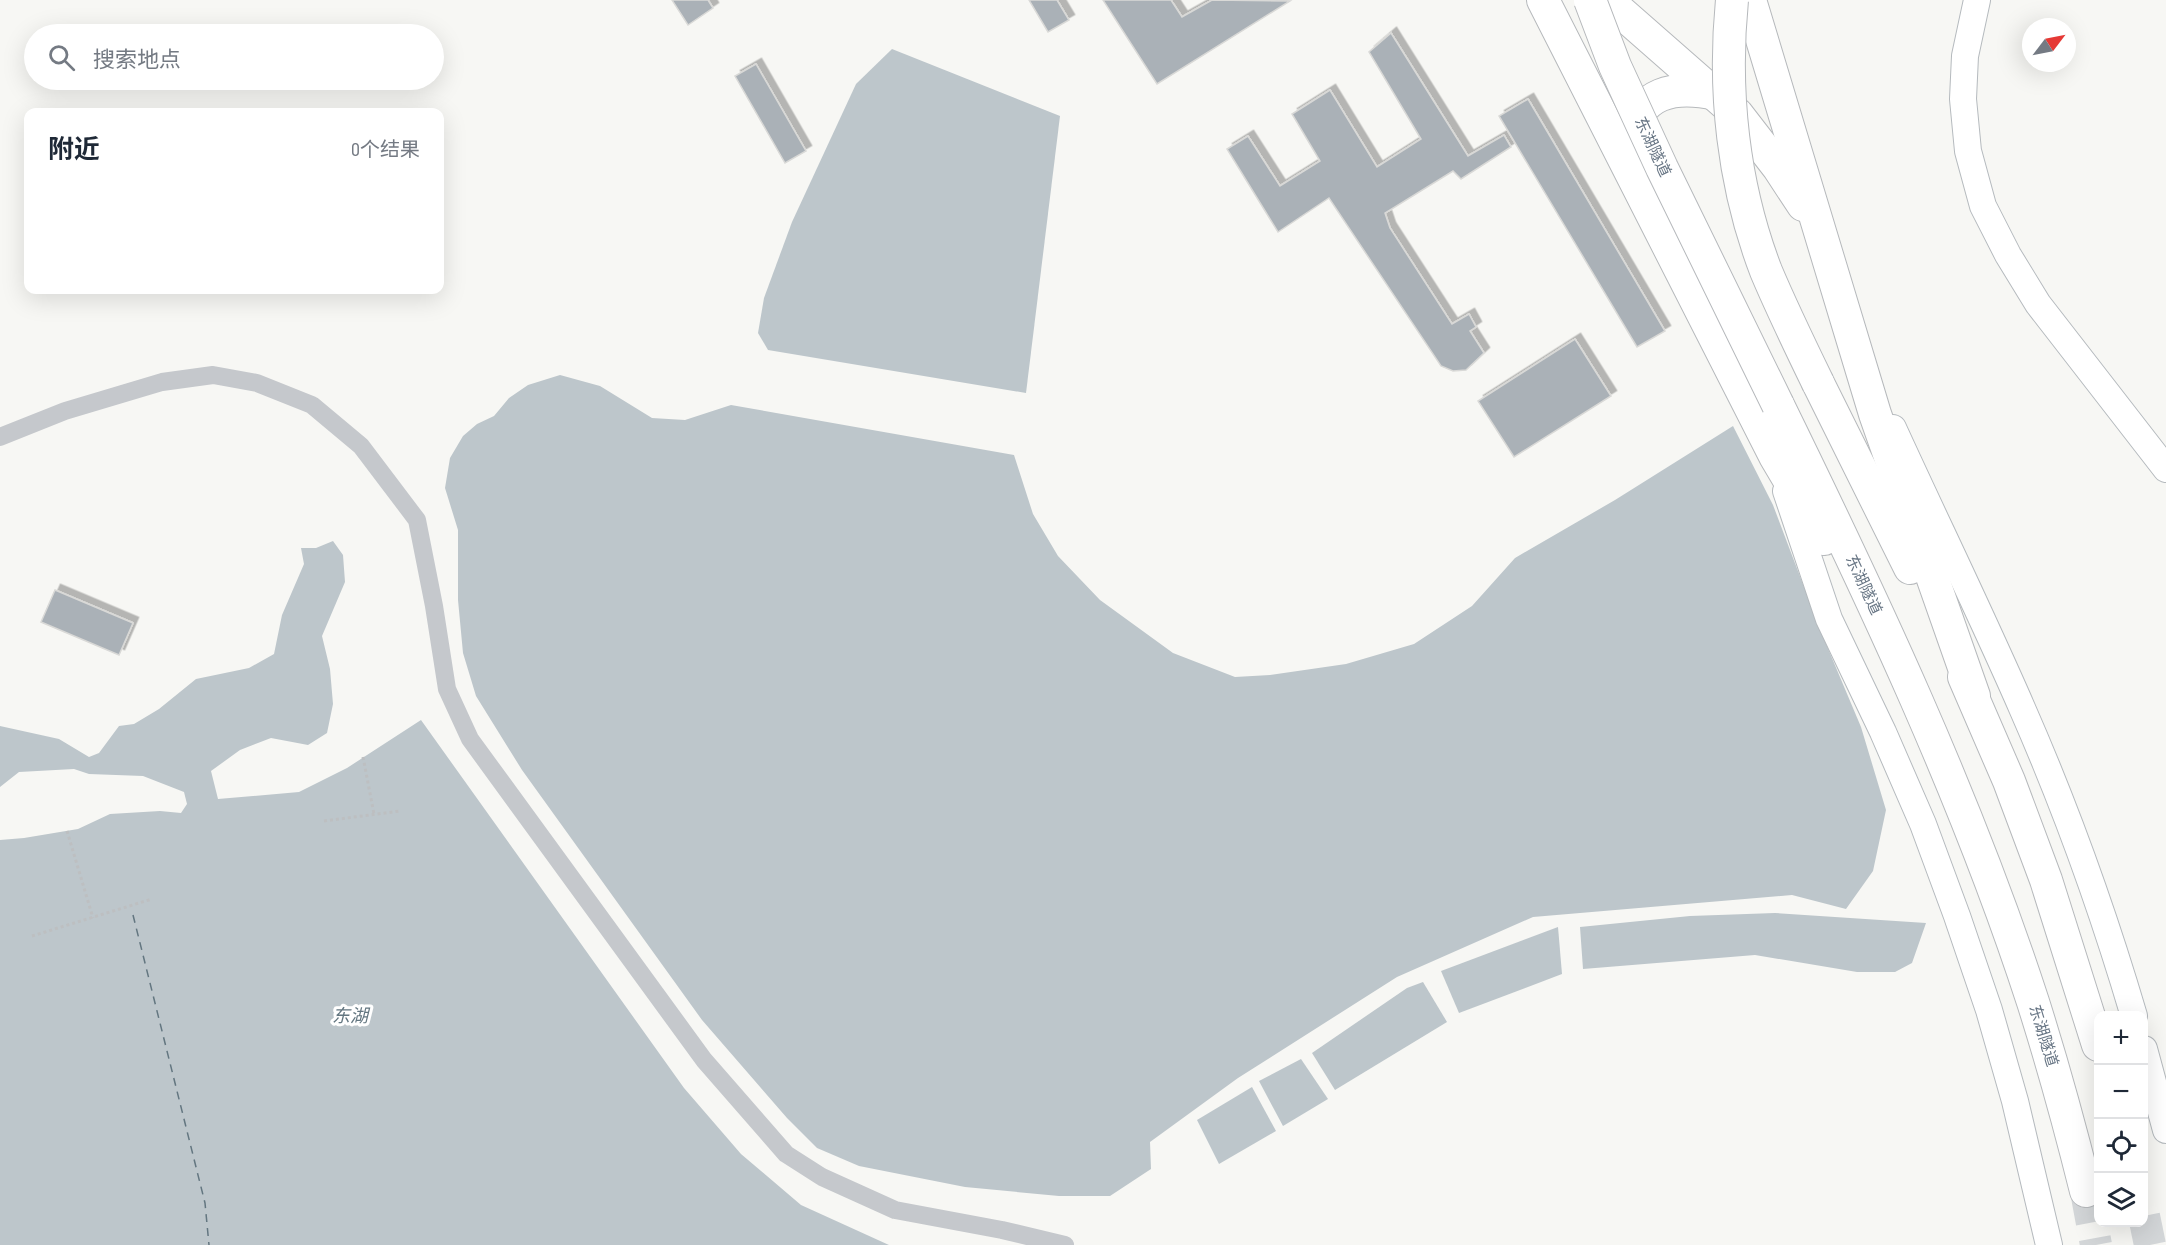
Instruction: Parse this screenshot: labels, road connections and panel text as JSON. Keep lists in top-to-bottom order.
{
  "streets": {
    "highway": ["东湖隧道"]
  },
  "water": ["东湖"],
  "north": "top right",
  "page": {
    "search": "搜索地点",
    "heading": ["附近", "0个结果"],
    "map_buttons": ["+", "−"]
  }
}
